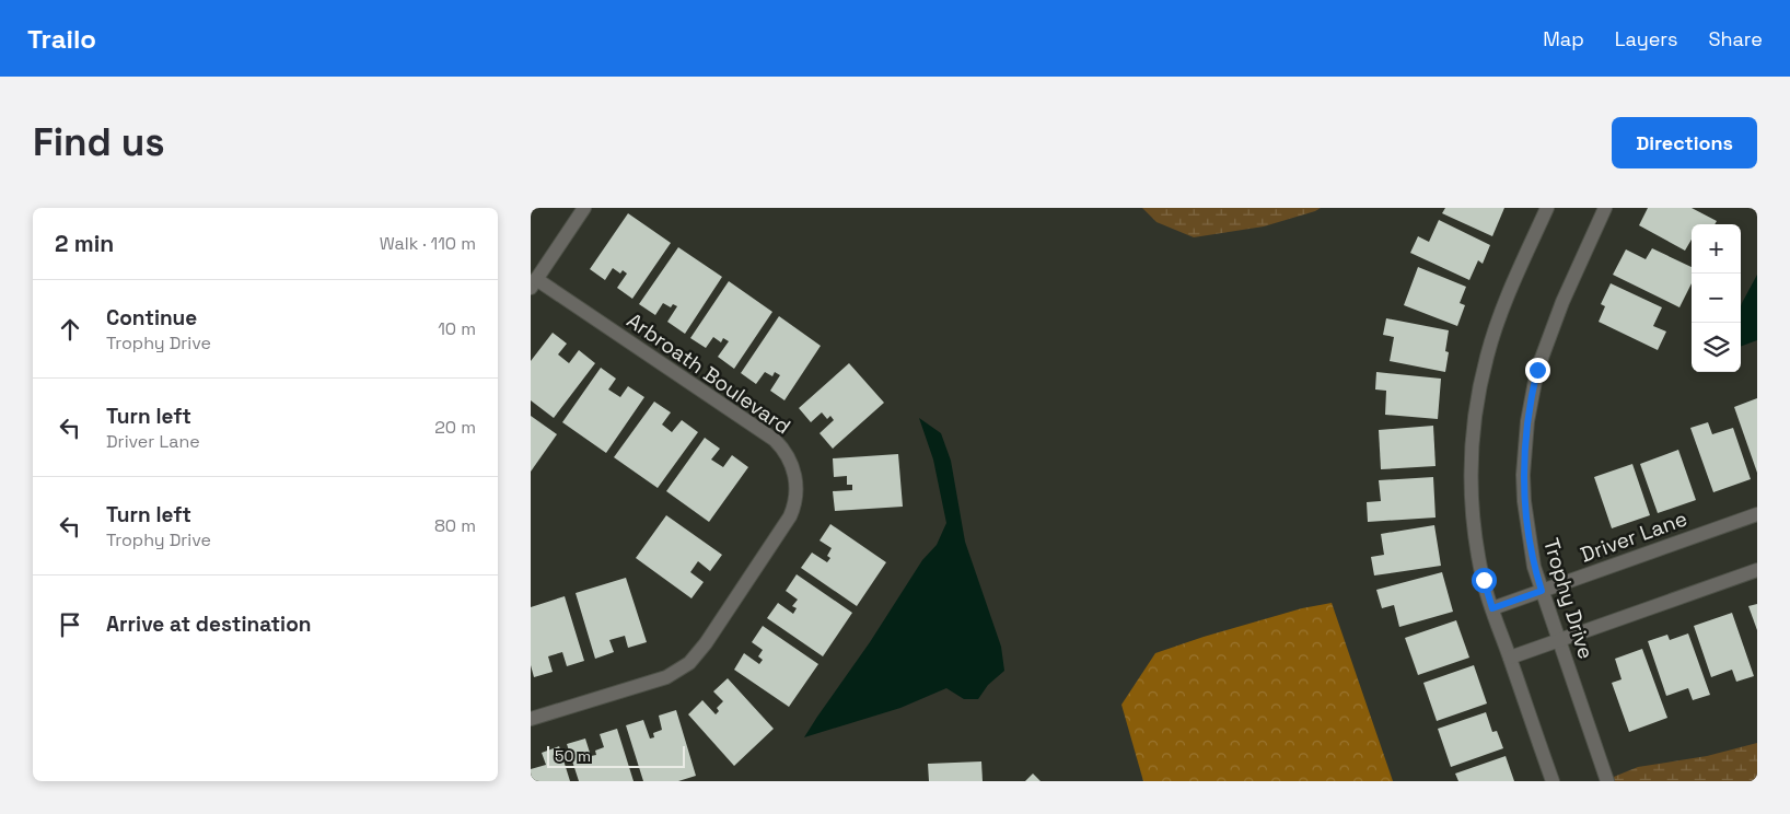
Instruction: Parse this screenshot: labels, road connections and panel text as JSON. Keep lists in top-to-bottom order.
{
  "streets": {
    "street": ["Arbroath Boulevard", "Driver Lane", "Trophy Drive"]
  },
  "crossings": [
    ["Driver Lane", "Trophy Drive"]
  ],
  "scale_bar": "50 m",
  "page": {
    "header": "Trailo",
    "nav": ["Map", "Layers", "Share"],
    "buttons": "Directions",
    "title": "Find us",
    "heading": ["2 min", "Walk · 110 m"],
    "map_buttons": ["+", "−"],
    "list": [
      ["Continue", "Trophy Drive", "10 m"],
      ["Turn left", "Driver Lane", "20 m"],
      ["Turn left", "Trophy Drive", "80 m"],
      "Arrive at destination"
    ],
    "scale": "50 m"
  }
}
